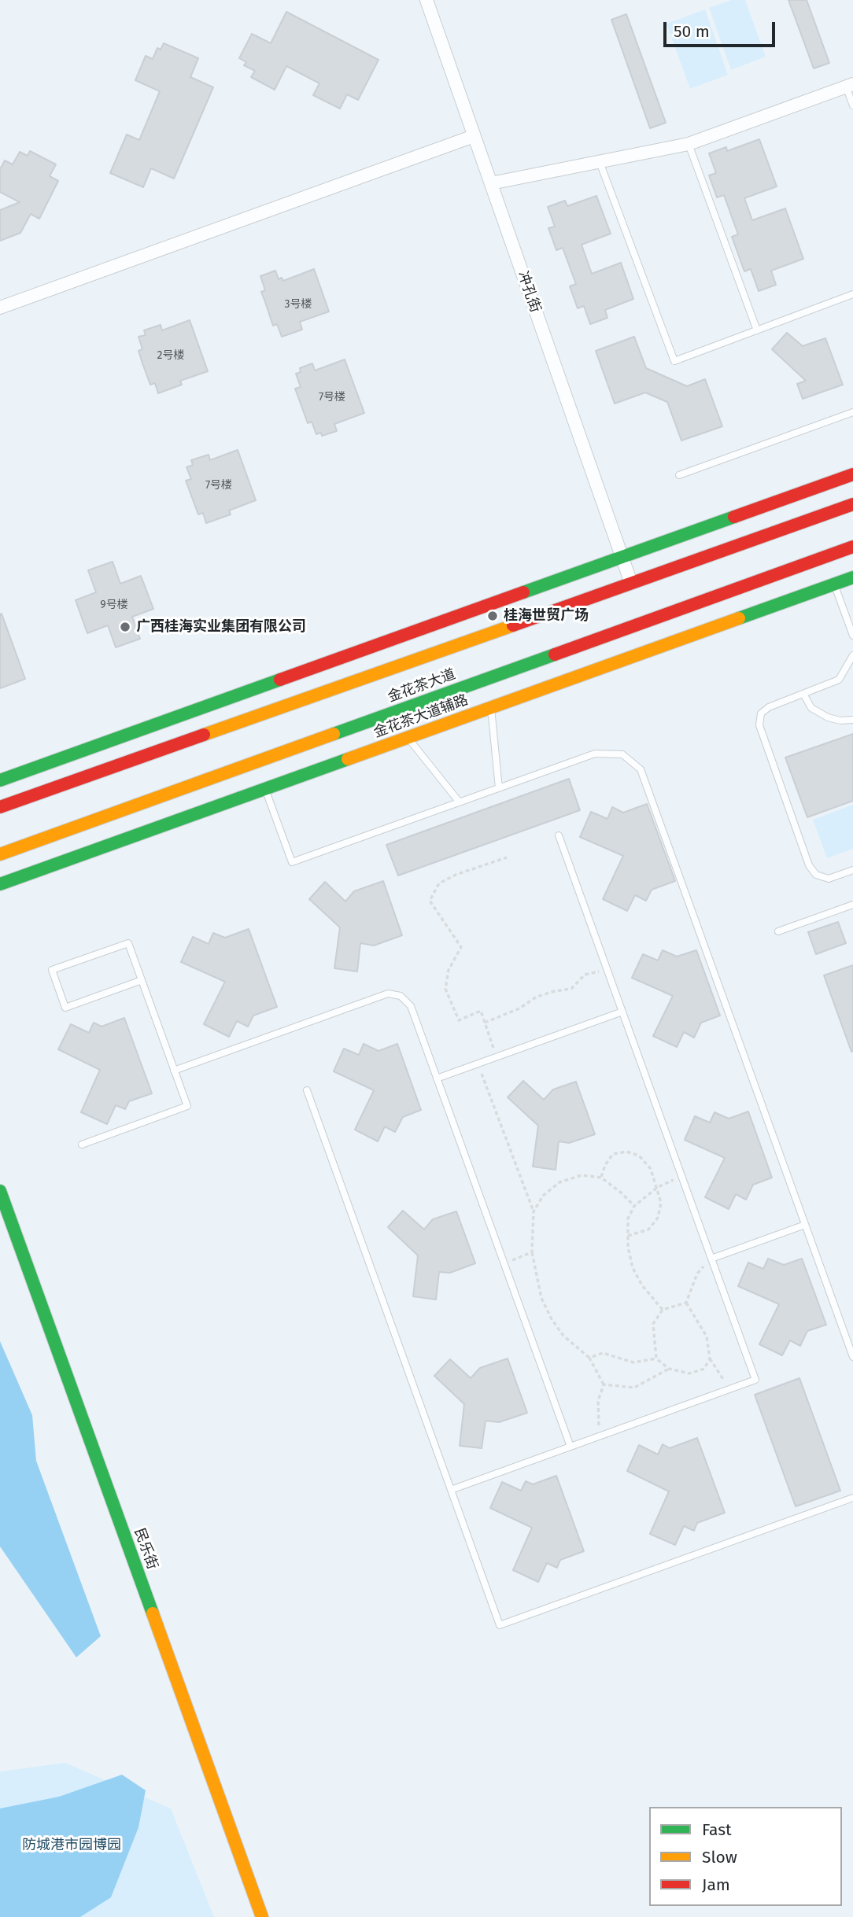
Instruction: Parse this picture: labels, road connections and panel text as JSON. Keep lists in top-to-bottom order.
{
  "streets": {
    "main road": ["金花茶大道", "金花茶大道辅路", "民乐街"],
    "street": ["冲孔街"]
  },
  "crossings": [
    ["冲孔街", "金花茶大道"]
  ],
  "parks": ["防城港市园博园"],
  "places": ["桂海世贸广场", "广西桂海实业集团有限公司"],
  "house_numbers": [
    "3号楼",
    "2号楼",
    "7号楼",
    "7号楼",
    "9号楼"
  ],
  "legend": ["Fast", "Slow", "Jam"],
  "scale_bar": "50 m"
}
